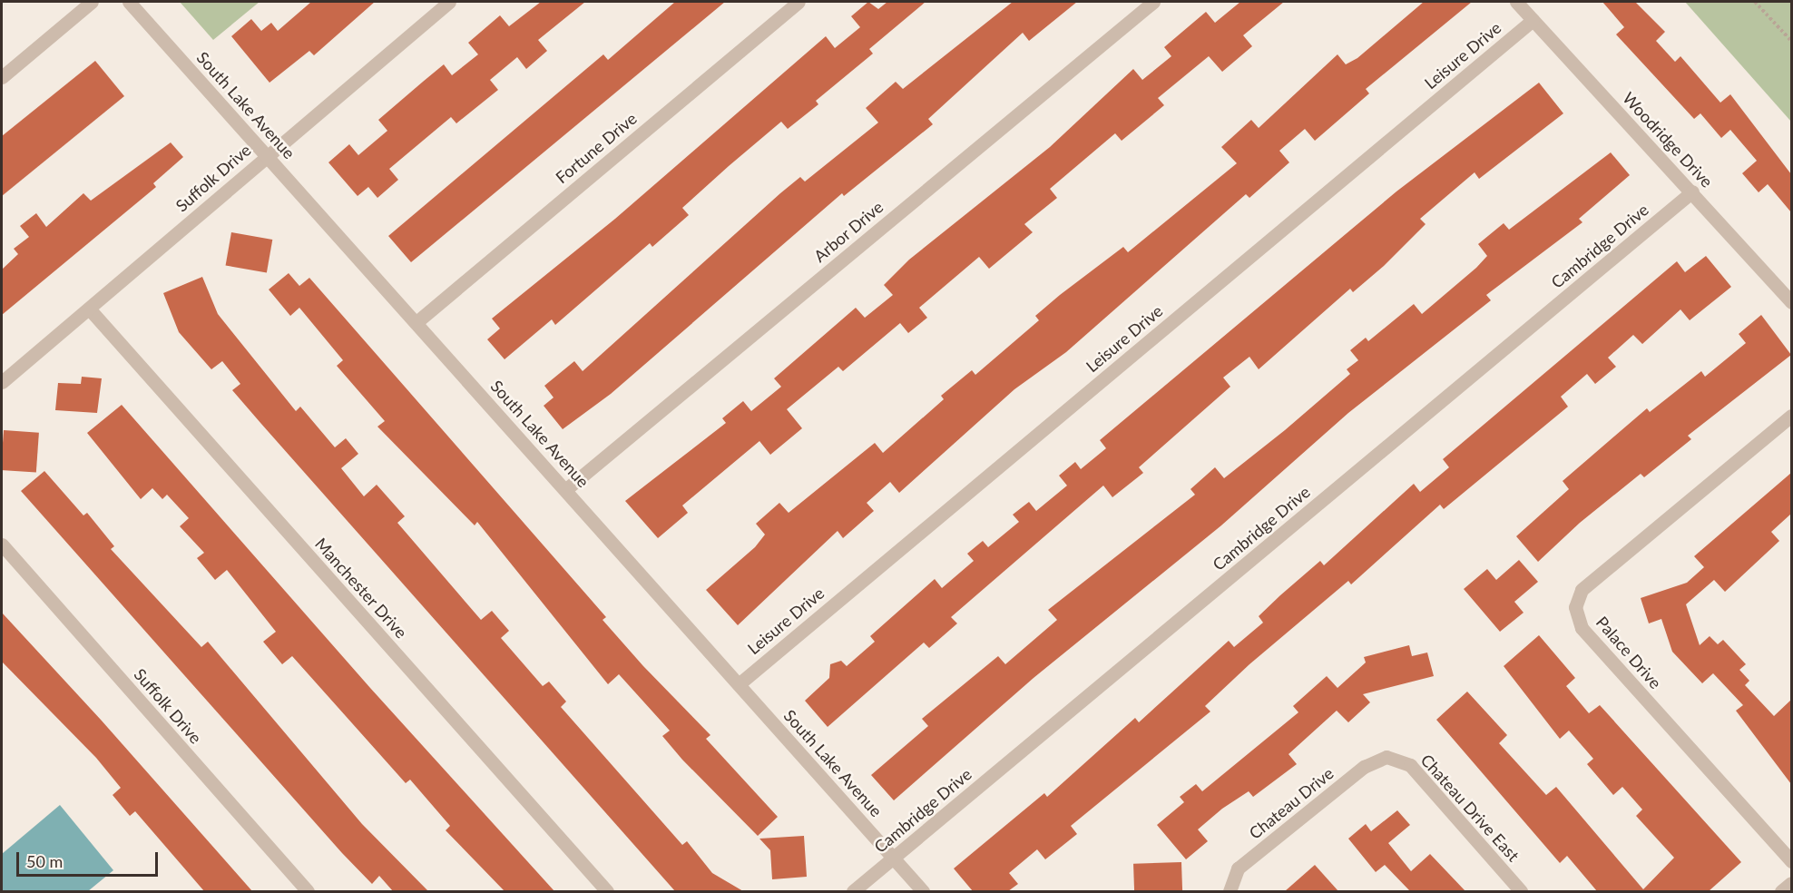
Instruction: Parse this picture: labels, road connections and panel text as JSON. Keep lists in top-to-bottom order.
{
  "streets": {
    "street": [
      "Leisure Drive",
      "South Lake Avenue",
      "Woodridge Drive",
      "Fortune Drive",
      "Suffolk Drive",
      "Arbor Drive",
      "Cambridge Drive",
      "Manchester Drive",
      "Palace Drive",
      "Chateau Drive",
      "Chateau Drive East"
    ]
  },
  "crossings": [
    ["Leisure Drive", "South Lake Avenue"],
    ["Leisure Drive", "Woodridge Drive"],
    ["South Lake Avenue", "Fortune Drive"],
    ["South Lake Avenue", "Suffolk Drive"],
    ["South Lake Avenue", "Arbor Drive"],
    ["South Lake Avenue", "Cambridge Drive"],
    ["Woodridge Drive", "Cambridge Drive"],
    ["Suffolk Drive", "Manchester Drive"],
    ["Chateau Drive", "Chateau Drive East"]
  ],
  "scale_bar": "50 m"
}
